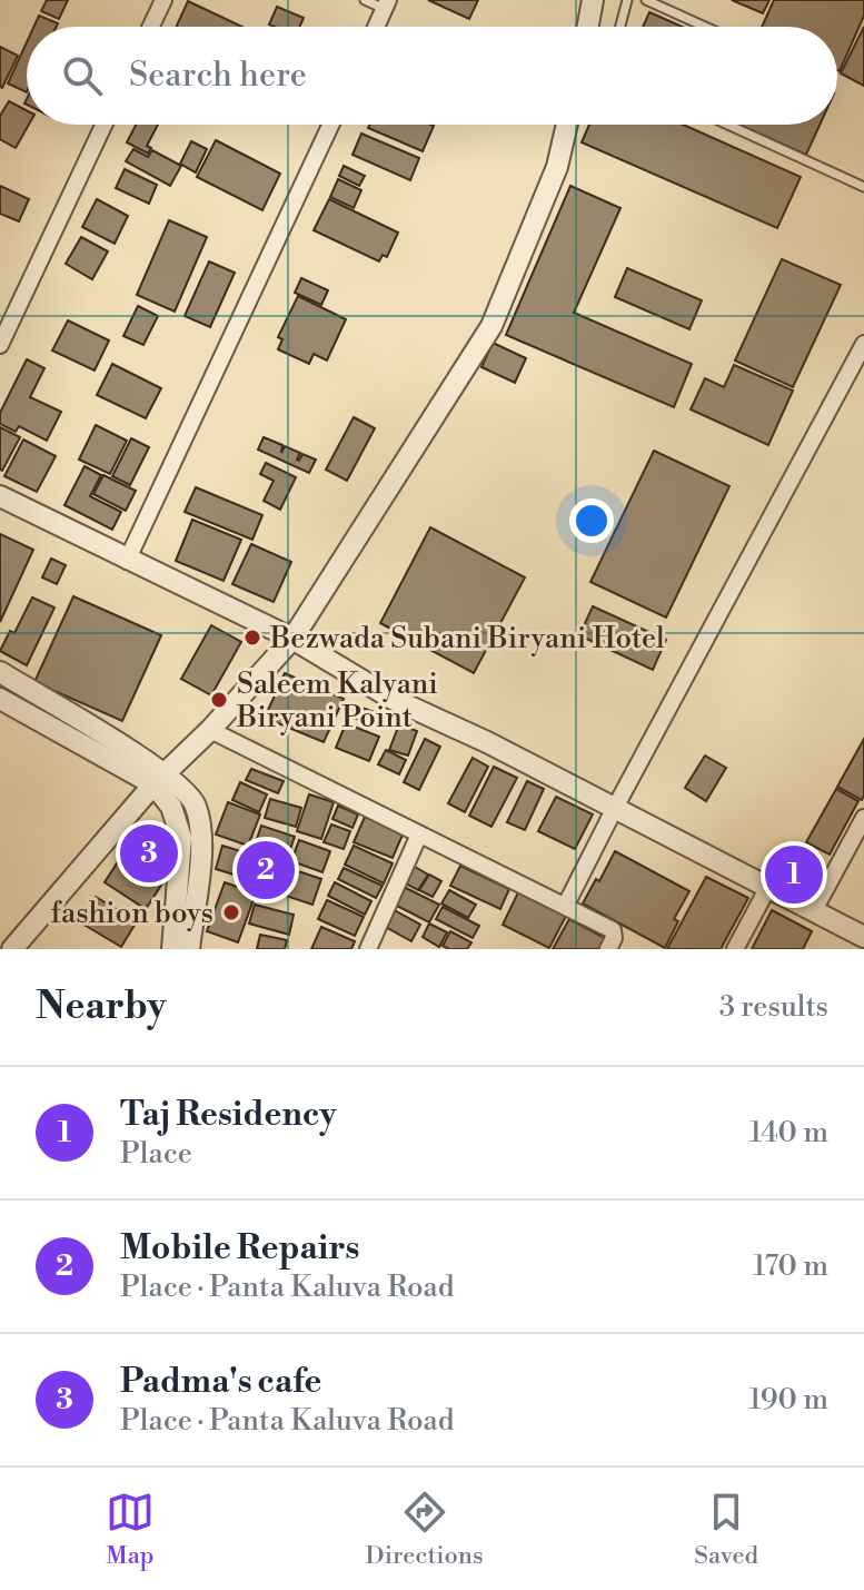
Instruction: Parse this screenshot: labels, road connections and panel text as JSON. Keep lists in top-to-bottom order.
{
  "places": ["Bezwada Subani Biryani Hotel", "Saleem Kalyani Biryani Point", "fashion boys"],
  "page": {
    "search": "Search here",
    "pins": ["3", "2", "1"],
    "heading": ["Nearby", "3 results"],
    "list": [
      {
        "mark": "1",
        "name": "Taj Residency",
        "note": "Place",
        "value": "140 m"
      },
      {
        "mark": "2",
        "name": "Mobile Repairs",
        "note": "Place · Panta Kaluva Road",
        "value": "170 m"
      },
      {
        "mark": "3",
        "name": "Padma's cafe",
        "note": "Place · Panta Kaluva Road",
        "value": "190 m"
      }
    ],
    "nav": ["Map", "Directions", "Saved"]
  }
}
